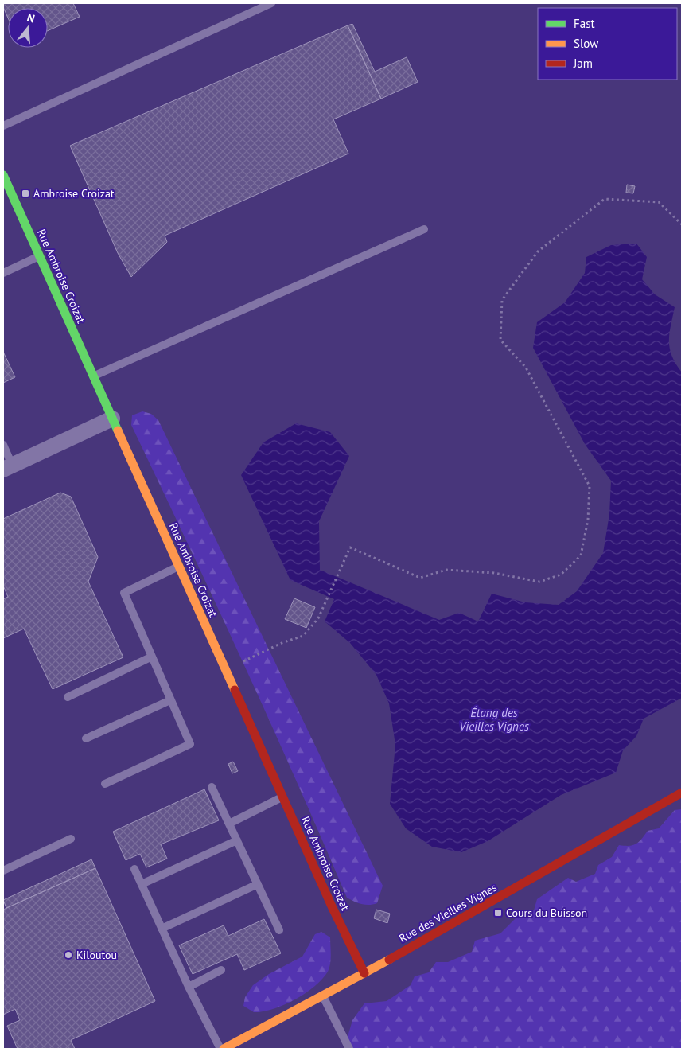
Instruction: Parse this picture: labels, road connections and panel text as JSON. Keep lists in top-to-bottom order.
{
  "streets": {
    "street": ["Rue Ambroise Croizat", "Rue des Vieilles Vignes"]
  },
  "crossings": [
    ["Rue Ambroise Croizat", "Rue des Vieilles Vignes"]
  ],
  "water": ["Étang des Vieilles Vignes"],
  "places": {
    "transit": ["Ambroise Croizat", "Cours du Buisson"],
    "other": ["Kiloutou"]
  },
  "legend": ["Fast", "Slow", "Jam"],
  "north": "top"
}
